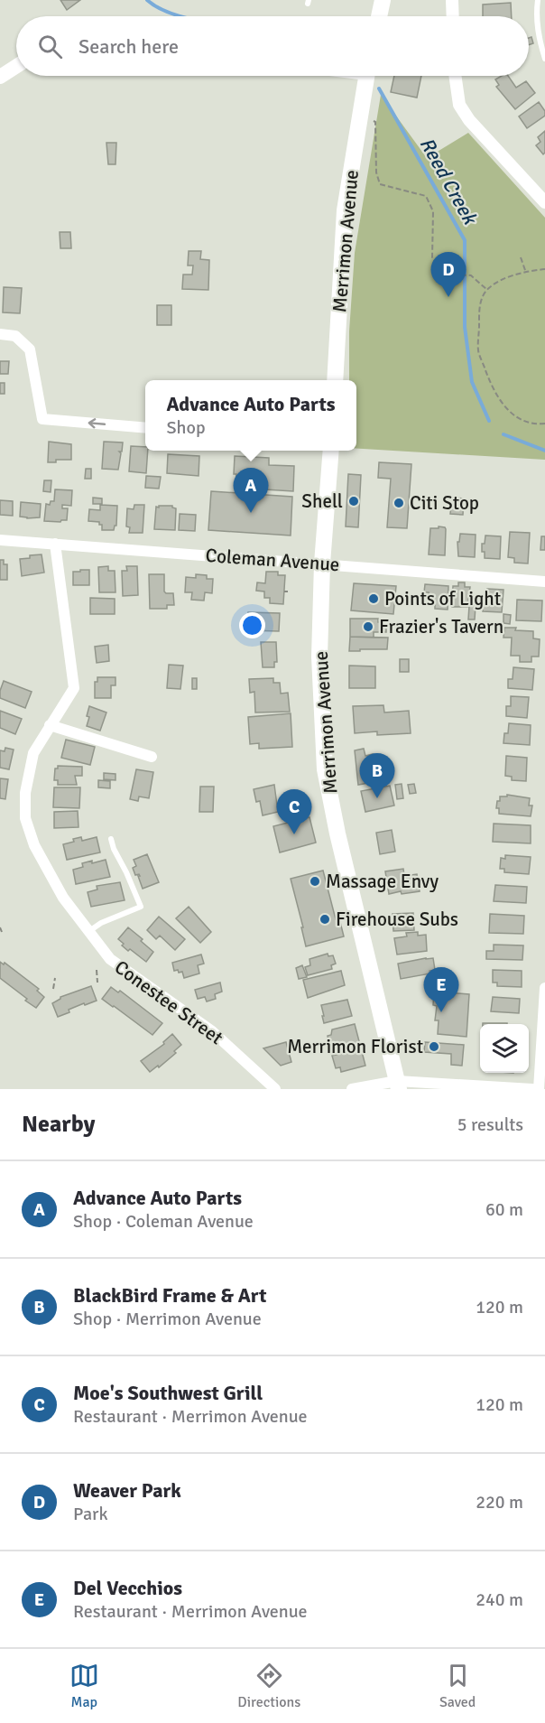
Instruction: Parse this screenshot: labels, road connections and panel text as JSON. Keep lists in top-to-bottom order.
{
  "streets": {
    "main road": ["Merrimon Avenue"],
    "street": ["Coleman Avenue", "Conestee Street"]
  },
  "crossings": [
    ["Merrimon Avenue", "Coleman Avenue"],
    ["Coleman Avenue", "Conestee Street"]
  ],
  "water": ["Reed Creek"],
  "places": [
    "Shell",
    "Citi Stop",
    "Points of Light",
    "Frazier's Tavern",
    "Massage Envy",
    "Firehouse Subs",
    "Merrimon Florist"
  ],
  "page": {
    "search": "Search here",
    "pins": [
      "D",
      "A",
      "B",
      "C",
      "E"
    ],
    "popup": ["Advance Auto Parts", "Shop"],
    "heading": ["Nearby", "5 results"],
    "list": [
      {
        "mark": "A",
        "name": "Advance Auto Parts",
        "note": "Shop · Coleman Avenue",
        "value": "60 m"
      },
      {
        "mark": "B",
        "name": "BlackBird Frame & Art",
        "note": "Shop · Merrimon Avenue",
        "value": "120 m"
      },
      {
        "mark": "C",
        "name": "Moe's Southwest Grill",
        "note": "Restaurant · Merrimon Avenue",
        "value": "120 m"
      },
      {
        "mark": "D",
        "name": "Weaver Park",
        "note": "Park",
        "value": "220 m"
      },
      {
        "mark": "E",
        "name": "Del Vecchios",
        "note": "Restaurant · Merrimon Avenue",
        "value": "240 m"
      }
    ],
    "nav": ["Map", "Directions", "Saved"]
  }
}
